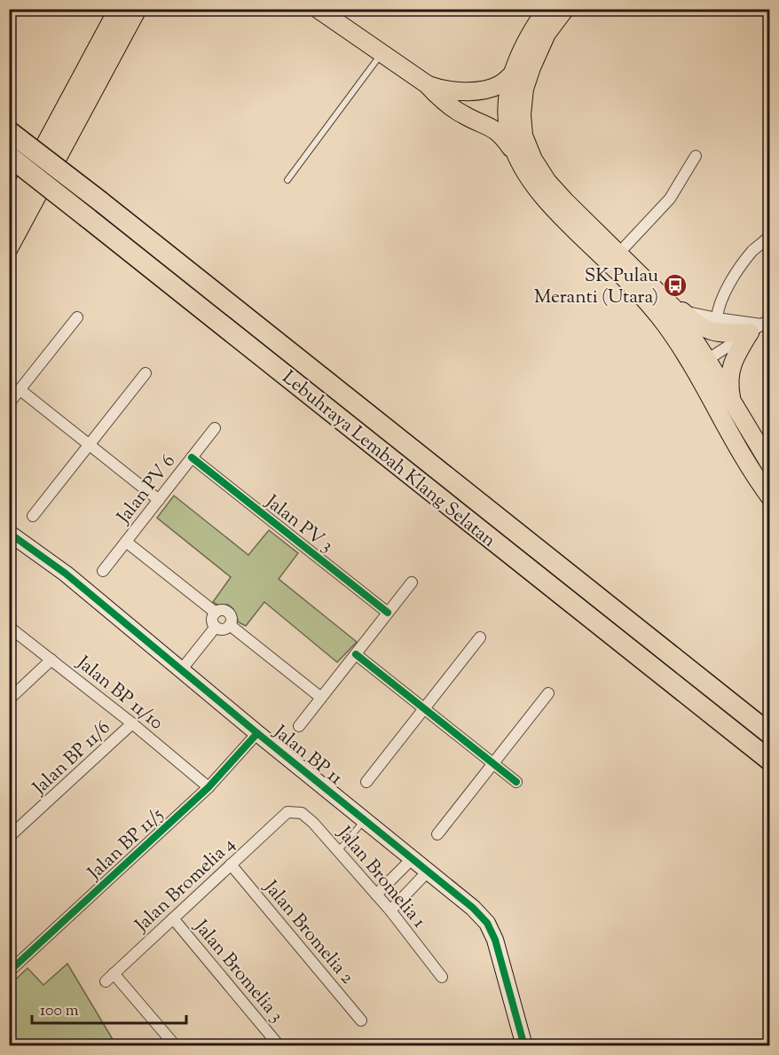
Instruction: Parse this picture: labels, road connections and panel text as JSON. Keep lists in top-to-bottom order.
{
  "streets": {
    "highway": ["Lebuhraya Lembah Klang Selatan"],
    "street": [
      "Jalan PV 6",
      "Jalan PV 3",
      "Jalan BP 11/10",
      "Jalan BP 11",
      "Jalan BP 11/6",
      "Jalan BP 11/5",
      "Jalan Bromelia 1",
      "Jalan Bromelia 4",
      "Jalan Bromelia 2",
      "Jalan Bromelia 3"
    ]
  },
  "crossings": [
    ["Jalan PV 6", "Jalan PV 3"],
    ["Jalan BP 11/10", "Jalan BP 11/6"],
    ["Jalan BP 11/10", "Jalan BP 11/5"],
    ["Jalan BP 11", "Jalan BP 11/5"],
    ["Jalan Bromelia 1", "Jalan Bromelia 4"],
    ["Jalan Bromelia 4", "Jalan Bromelia 2"],
    ["Jalan Bromelia 4", "Jalan Bromelia 3"]
  ],
  "places": {
    "bus stop": ["SK Pulau Meranti (Utara)"]
  },
  "scale_bar": "100 m"
}
